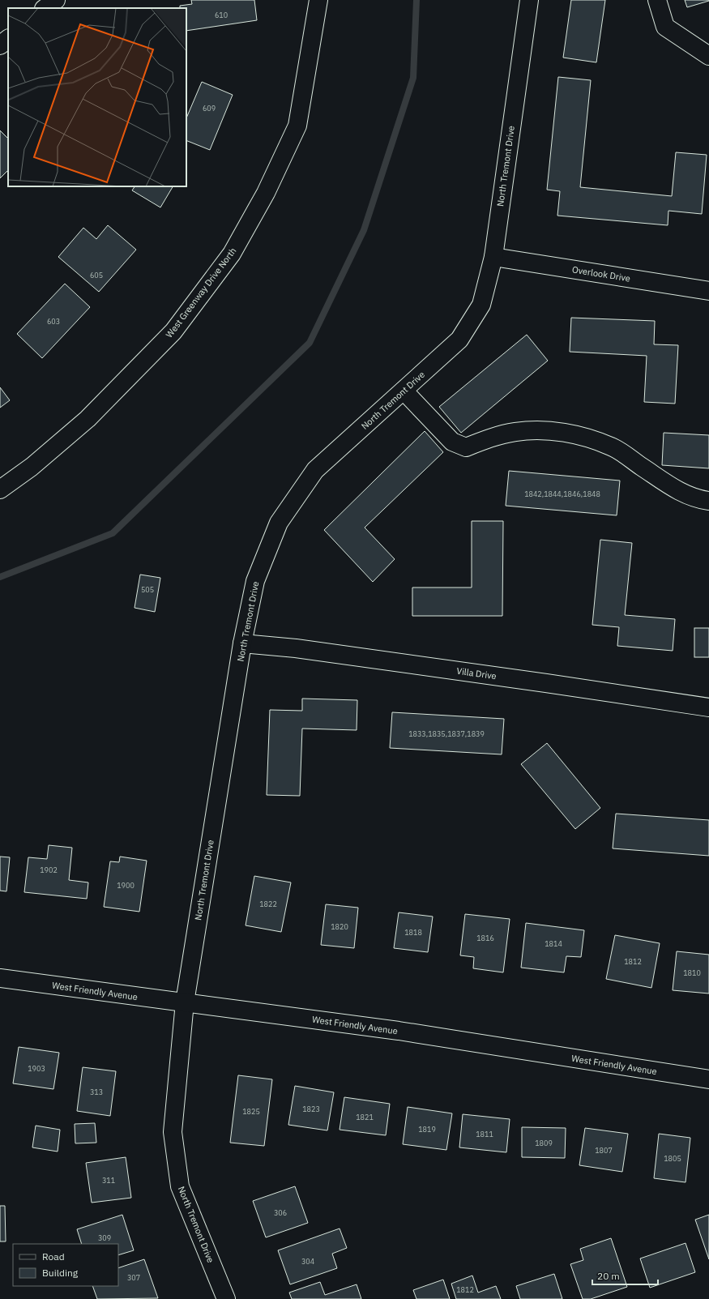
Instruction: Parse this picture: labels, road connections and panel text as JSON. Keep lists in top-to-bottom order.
{
  "streets": {
    "street": [
      "North Tremont Drive",
      "Overlook Drive",
      "West Greenway Drive North",
      "Villa Drive",
      "West Friendly Avenue"
    ]
  },
  "crossings": [
    ["North Tremont Drive", "Overlook Drive"],
    ["North Tremont Drive", "Villa Drive"],
    ["North Tremont Drive", "West Friendly Avenue"]
  ],
  "house_numbers": [
    "610",
    "609",
    "605",
    "603",
    "1842,1844,1846,1848",
    "505",
    "1833,1835,1837,1839",
    "1902",
    "1900",
    "1822",
    "1820",
    "1818",
    "1816",
    "1814",
    "1812",
    "1810",
    "1903",
    "313",
    "1823",
    "1825",
    "1821",
    "1819",
    "1811",
    "1809",
    "1807",
    "1805",
    "311",
    "306",
    "309",
    "304",
    "307",
    "1812"
  ],
  "legend": ["Road", "Building"],
  "scale_bar": "20 m"
}
